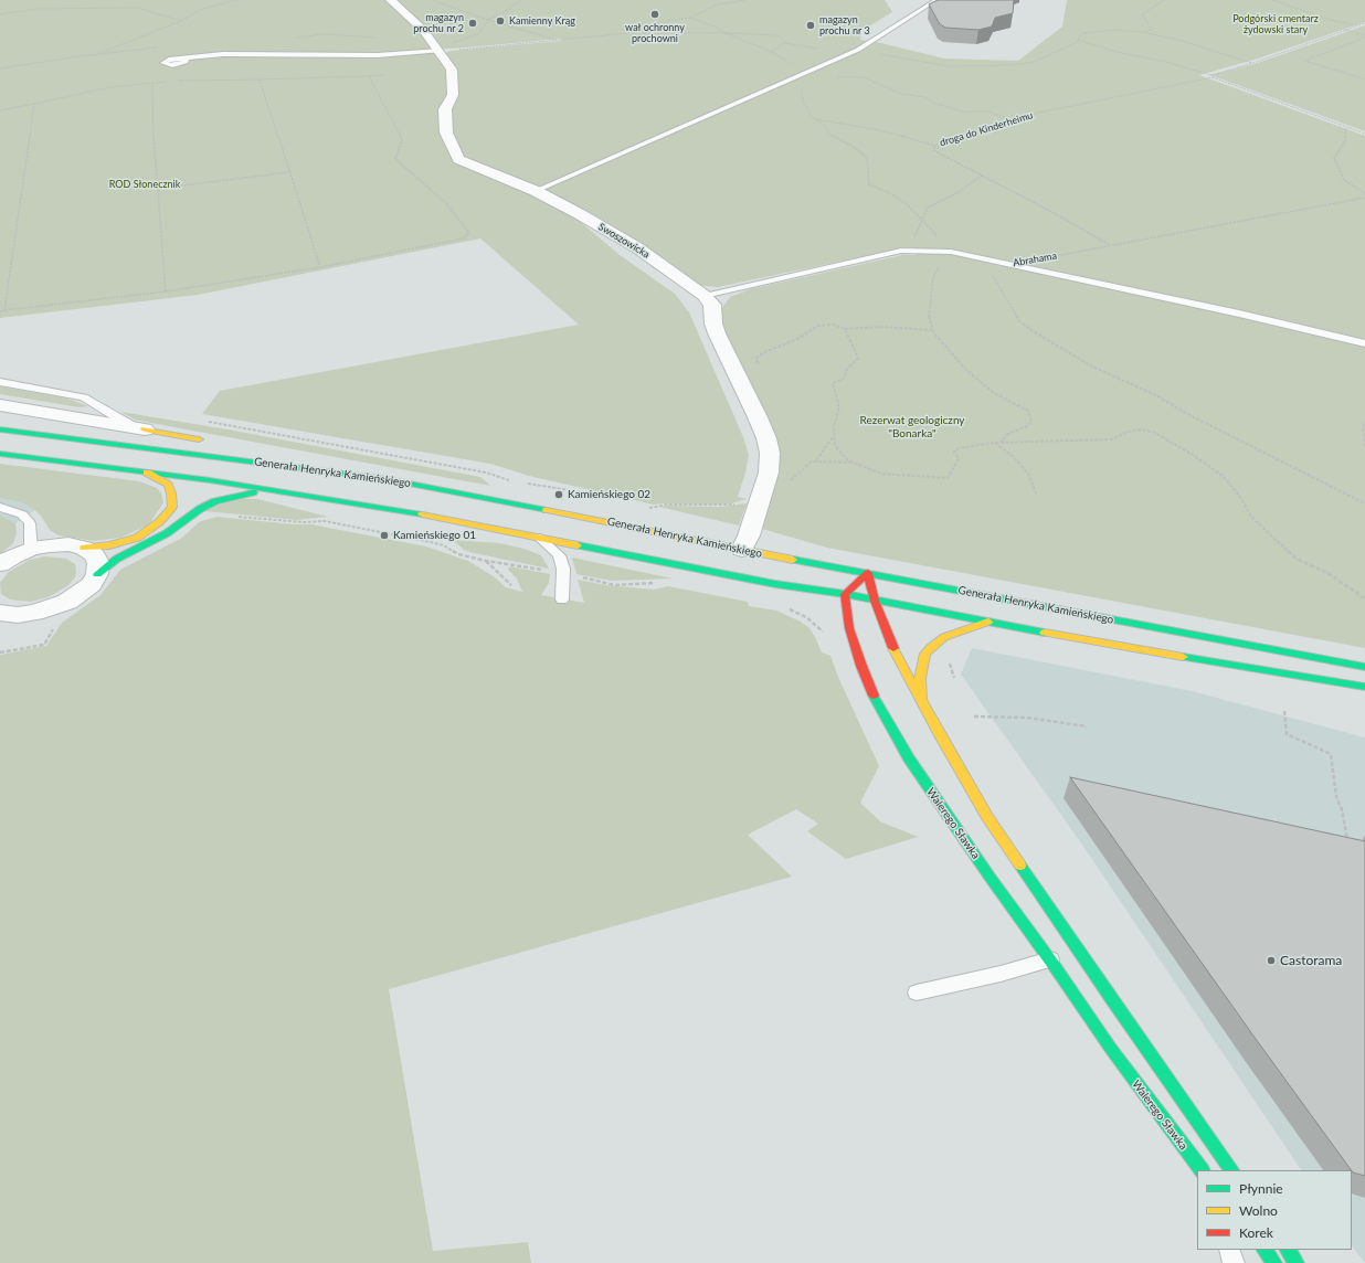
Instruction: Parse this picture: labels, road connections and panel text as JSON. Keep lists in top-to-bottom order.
{
  "streets": {
    "main road": ["Generała Henryka Kamieńskiego", "Walerego Sławka"],
    "street": ["Swoszowicka"],
    "lane": ["Abrahama"],
    "path": ["droga do Kinderheimu"]
  },
  "crossings": [
    ["droga do Kinderheimu", "Abrahama"],
    ["Swoszowicka", "Abrahama"]
  ],
  "parks": ["Podgórski cmentarz żydowski stary", "ROD Słonecznik", "Rezerwat geologiczny \"Bonarka\""],
  "places": [
    "wał ochronny prochowni",
    "Kamienny Krąg",
    "magazyn prochu nr 2",
    "magazyn prochu nr 3",
    "Kamieńskiego 02",
    "Kamieńskiego 01",
    "Castorama"
  ],
  "legend": ["Płynnie", "Wolno", "Korek"]
}
